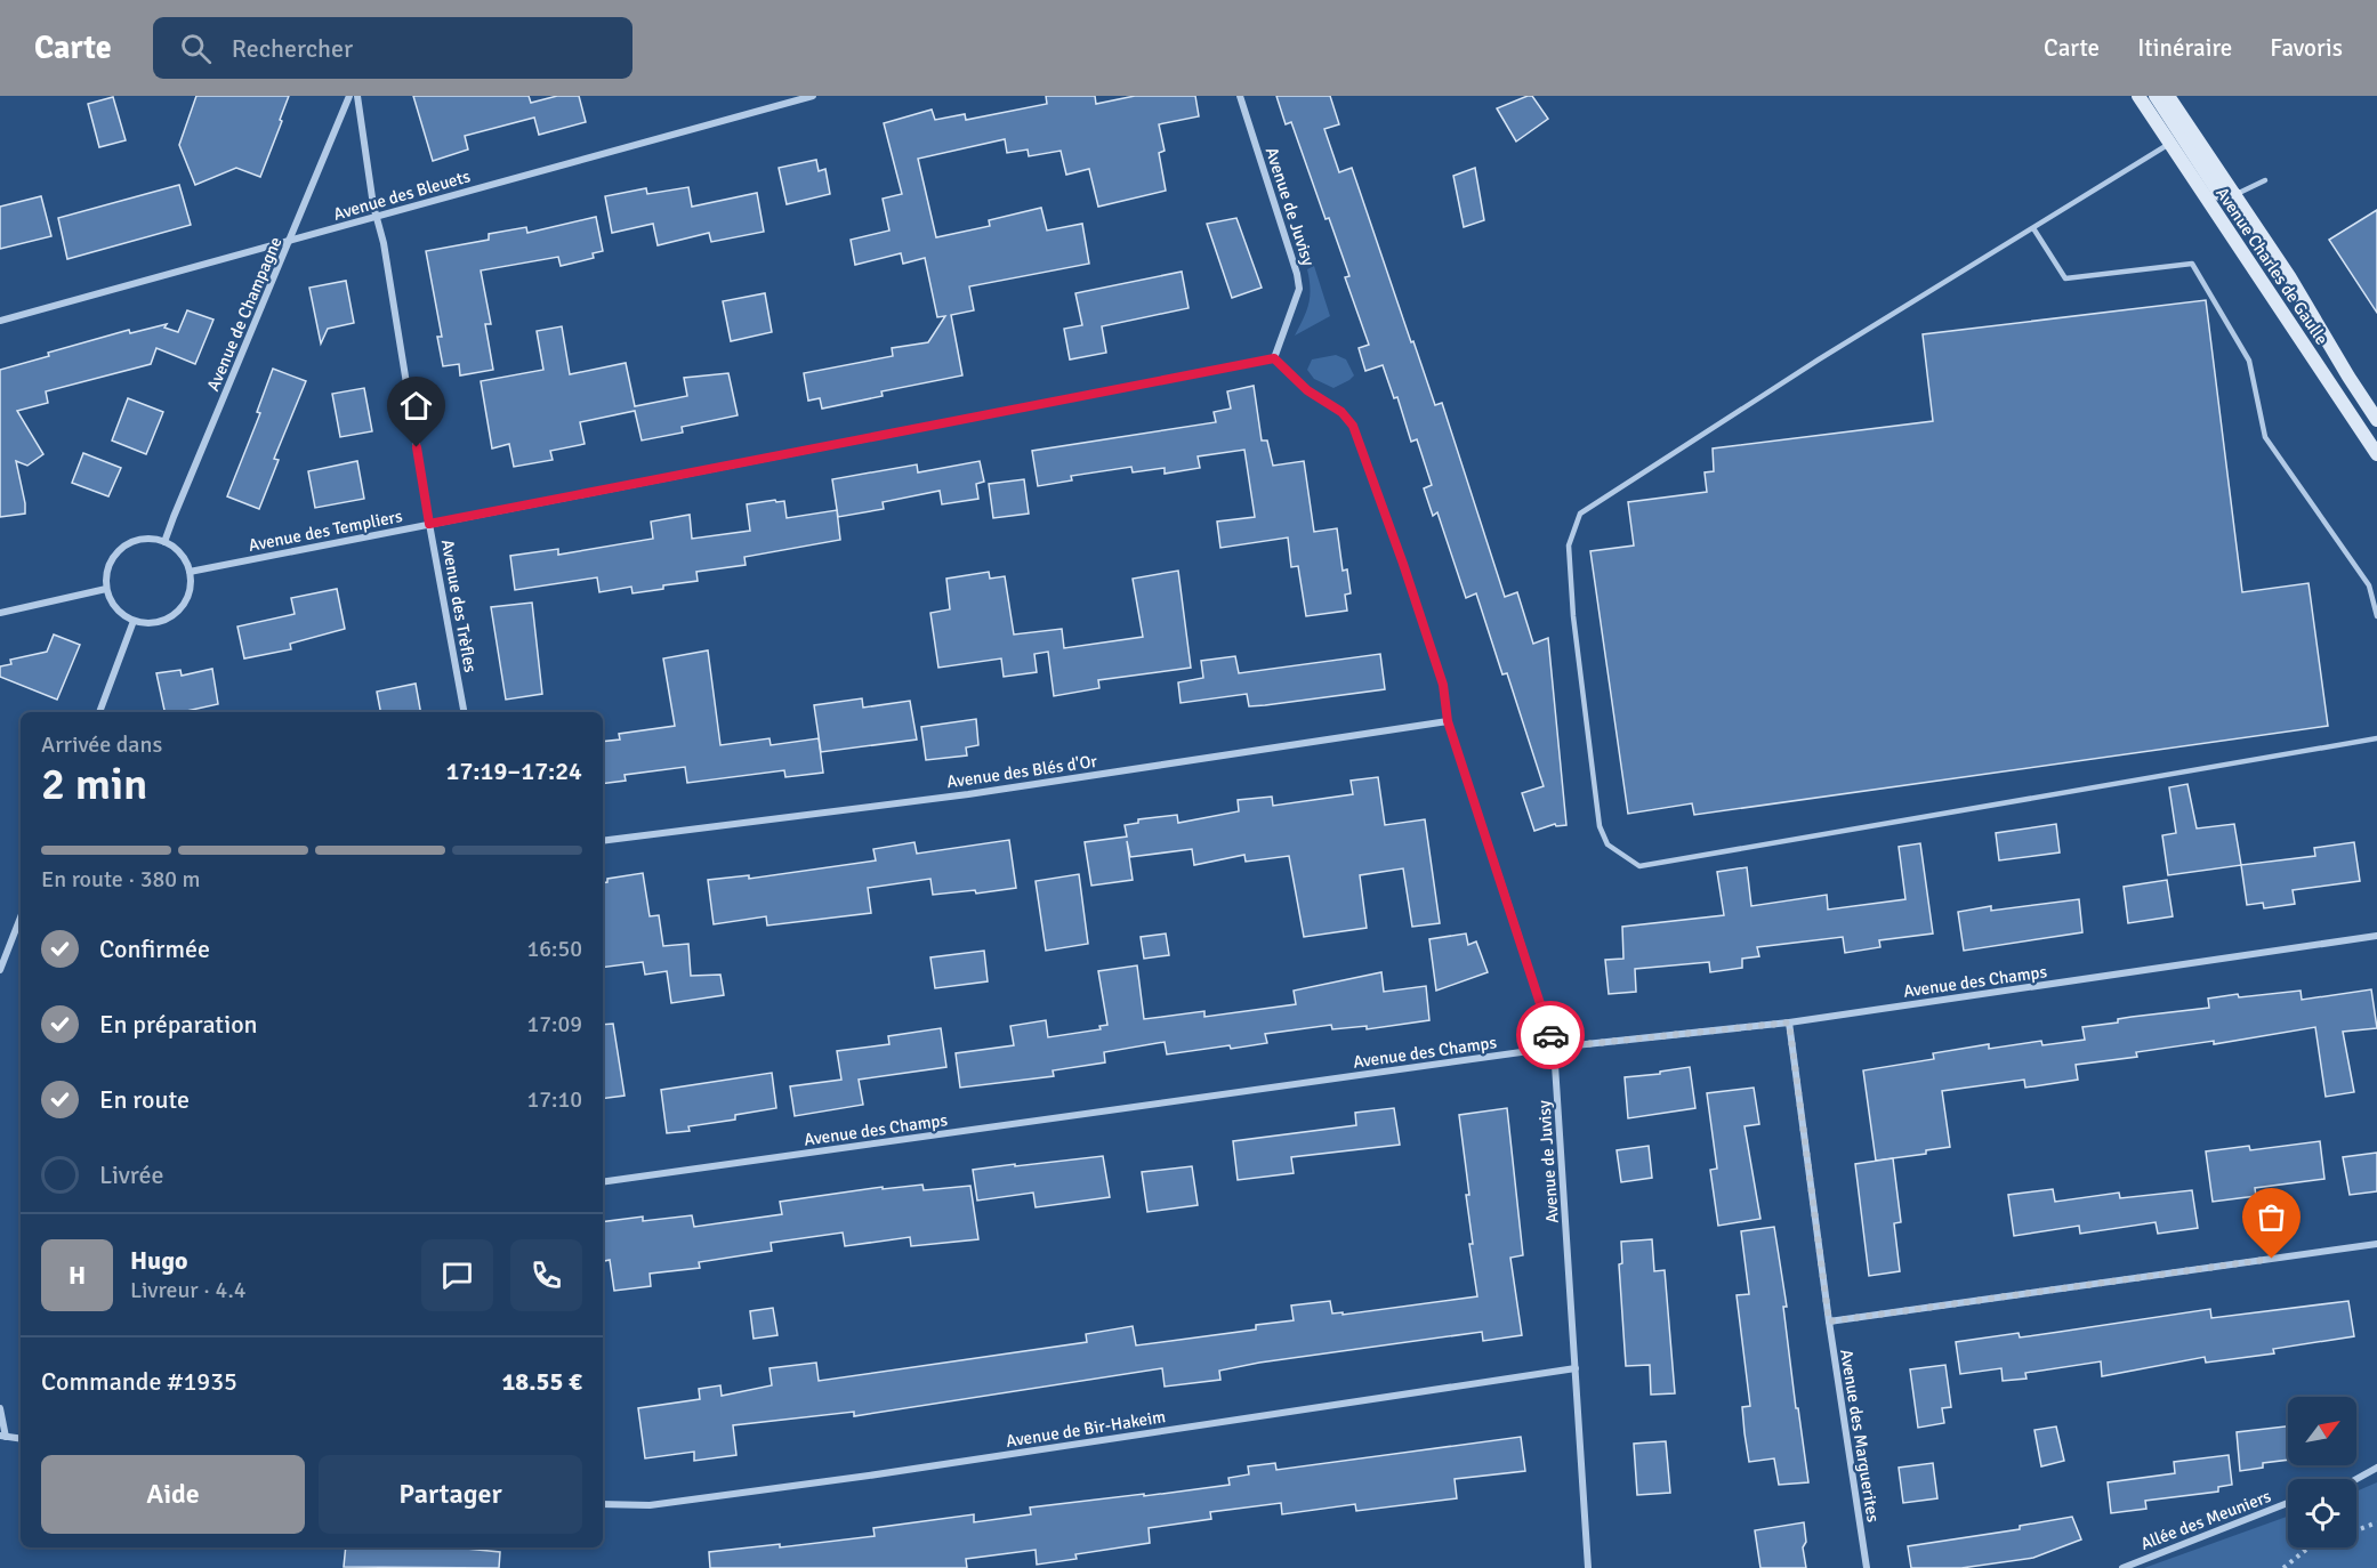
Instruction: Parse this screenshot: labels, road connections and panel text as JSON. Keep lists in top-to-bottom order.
{
  "streets": {
    "main road": ["Avenue Charles de Gaulle"],
    "street": [
      "Avenue des Bleuets",
      "Avenue de Juvisy",
      "Avenue de Champagne",
      "Avenue des Templiers",
      "Avenue des Trèfles",
      "Avenue des Blés d'Or",
      "Avenue des Champs",
      "Avenue de Bir-Hakeim",
      "Avenue des Marguerites",
      "Allée des Meuniers"
    ]
  },
  "crossings": [
    ["Avenue des Bleuets", "Avenue de Champagne"],
    ["Avenue des Bleuets", "Avenue des Trèfles"],
    ["Avenue de Juvisy", "Avenue des Templiers"],
    ["Avenue de Juvisy", "Avenue des Blés d'Or"],
    ["Avenue de Juvisy", "Avenue des Champs"],
    ["Avenue de Juvisy", "Avenue de Bir-Hakeim"],
    ["Avenue de Champagne", "Avenue des Templiers"],
    ["Avenue des Templiers", "Avenue des Trèfles"],
    ["Avenue des Champs", "Avenue des Marguerites"]
  ],
  "north": "top right",
  "page": {
    "header": "Carte",
    "search": "Rechercher",
    "nav": ["Carte", "Itinéraire", "Favoris"],
    "heading": ["2 min", "Arrivée dans", "17:19–17:24"],
    "panel": [
      "Hugo",
      "Livreur · 4.4",
      "Commande #1935",
      "18.55 €"
    ],
    "bar": "En route · 380 m",
    "list": [
      ["Confirmée", "16:50"],
      ["En préparation", "17:09"],
      ["En route", "17:10"],
      "Livrée"
    ],
    "round": "H",
    "buttons": ["Aide", "Partager"]
  }
}
